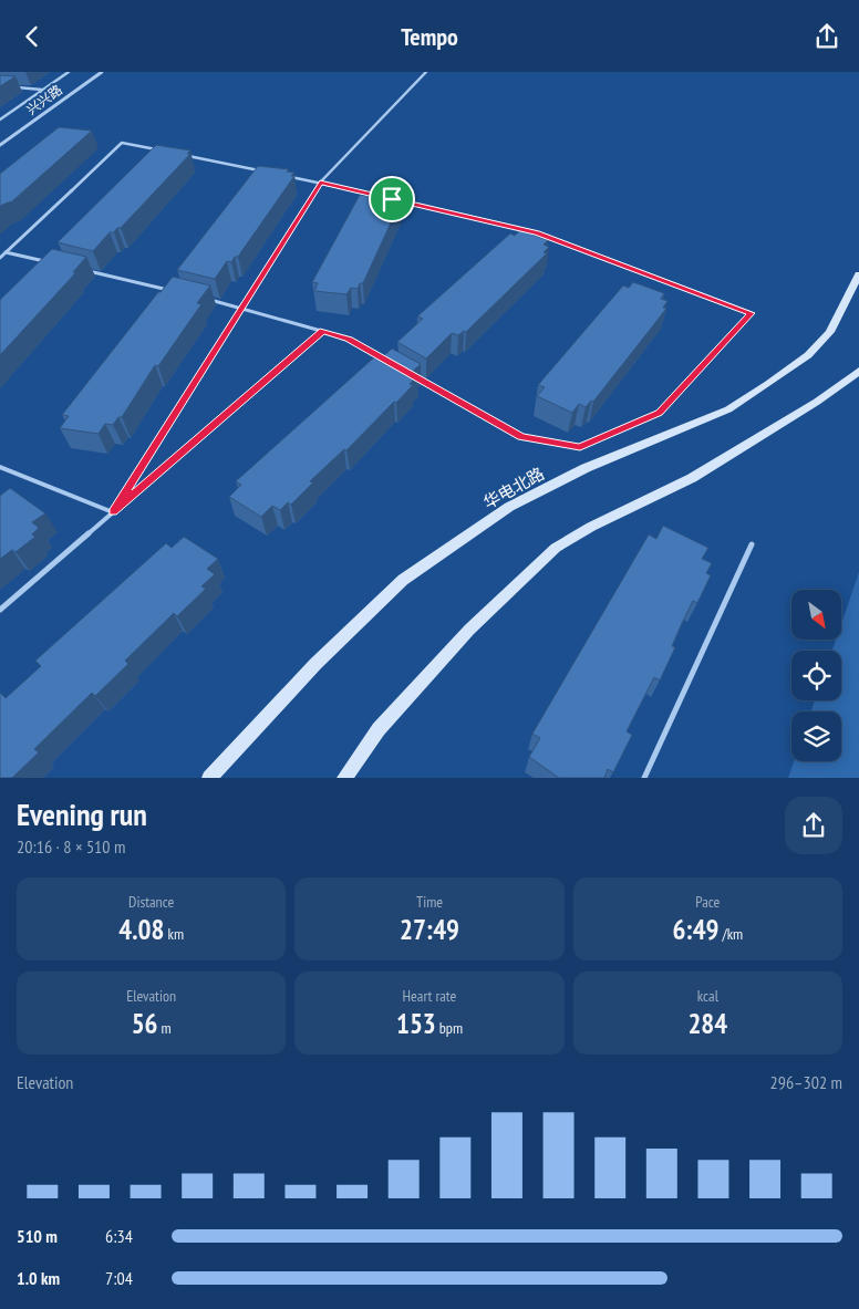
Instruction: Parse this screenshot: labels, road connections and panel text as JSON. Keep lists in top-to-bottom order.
{
  "streets": {
    "main road": ["华电北路"],
    "street": ["兴兴路"]
  },
  "north": "bottom right",
  "page": {
    "header": "Tempo",
    "heading": ["Evening run", "20:16 · 8 × 510 m"],
    "stats": [
      ["Distance", "4.08 km"],
      ["Time", "27:49"],
      ["Pace", "6:49 /km"],
      ["Elevation", "56 m"],
      ["Heart rate", "153 bpm"],
      ["kcal", "284"]
    ],
    "chart": ["Elevation", "296–302 m"],
    "list": [
      {
        "name": "510 m",
        "note": "6:34"
      },
      {
        "name": "1.0 km",
        "note": "7:04"
      }
    ]
  }
}
